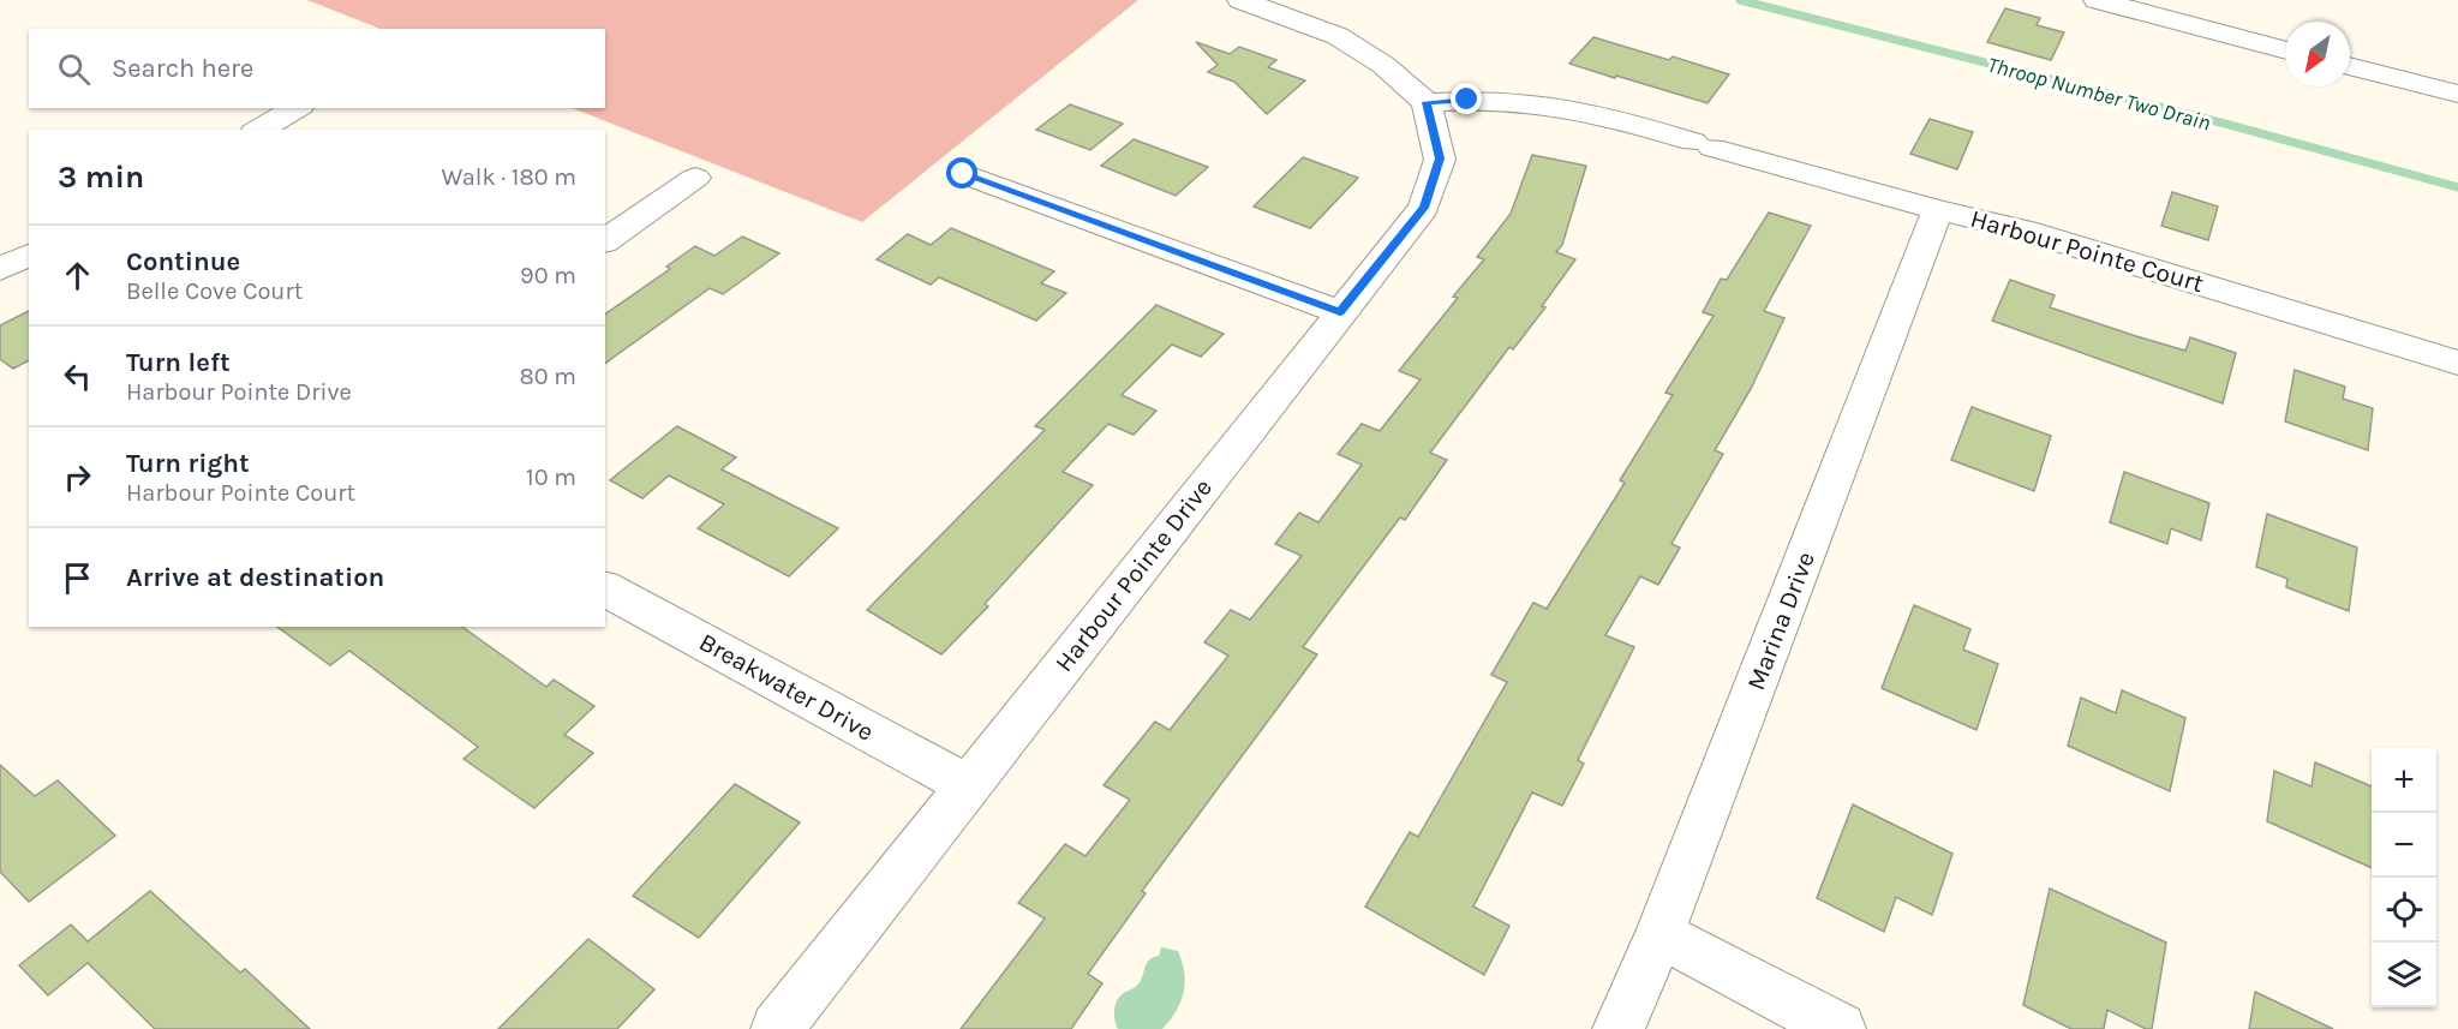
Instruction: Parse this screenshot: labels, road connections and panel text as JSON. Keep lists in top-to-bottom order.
{
  "streets": {
    "street": [
      "Harbour Pointe Court",
      "Harbour Pointe Drive",
      "Marina Drive",
      "Breakwater Drive"
    ]
  },
  "crossings": [
    ["Harbour Pointe Court", "Harbour Pointe Drive"],
    ["Harbour Pointe Court", "Marina Drive"],
    ["Harbour Pointe Drive", "Breakwater Drive"]
  ],
  "water": ["Throop Number Two Drain"],
  "north": "bottom left",
  "page": {
    "search": "Search here",
    "heading": ["3 min", "Walk · 180 m"],
    "list": [
      ["Continue", "Belle Cove Court", "90 m"],
      ["Turn left", "Harbour Pointe Drive", "80 m"],
      ["Turn right", "Harbour Pointe Court", "10 m"],
      "Arrive at destination"
    ],
    "map_buttons": ["+", "−"]
  }
}
